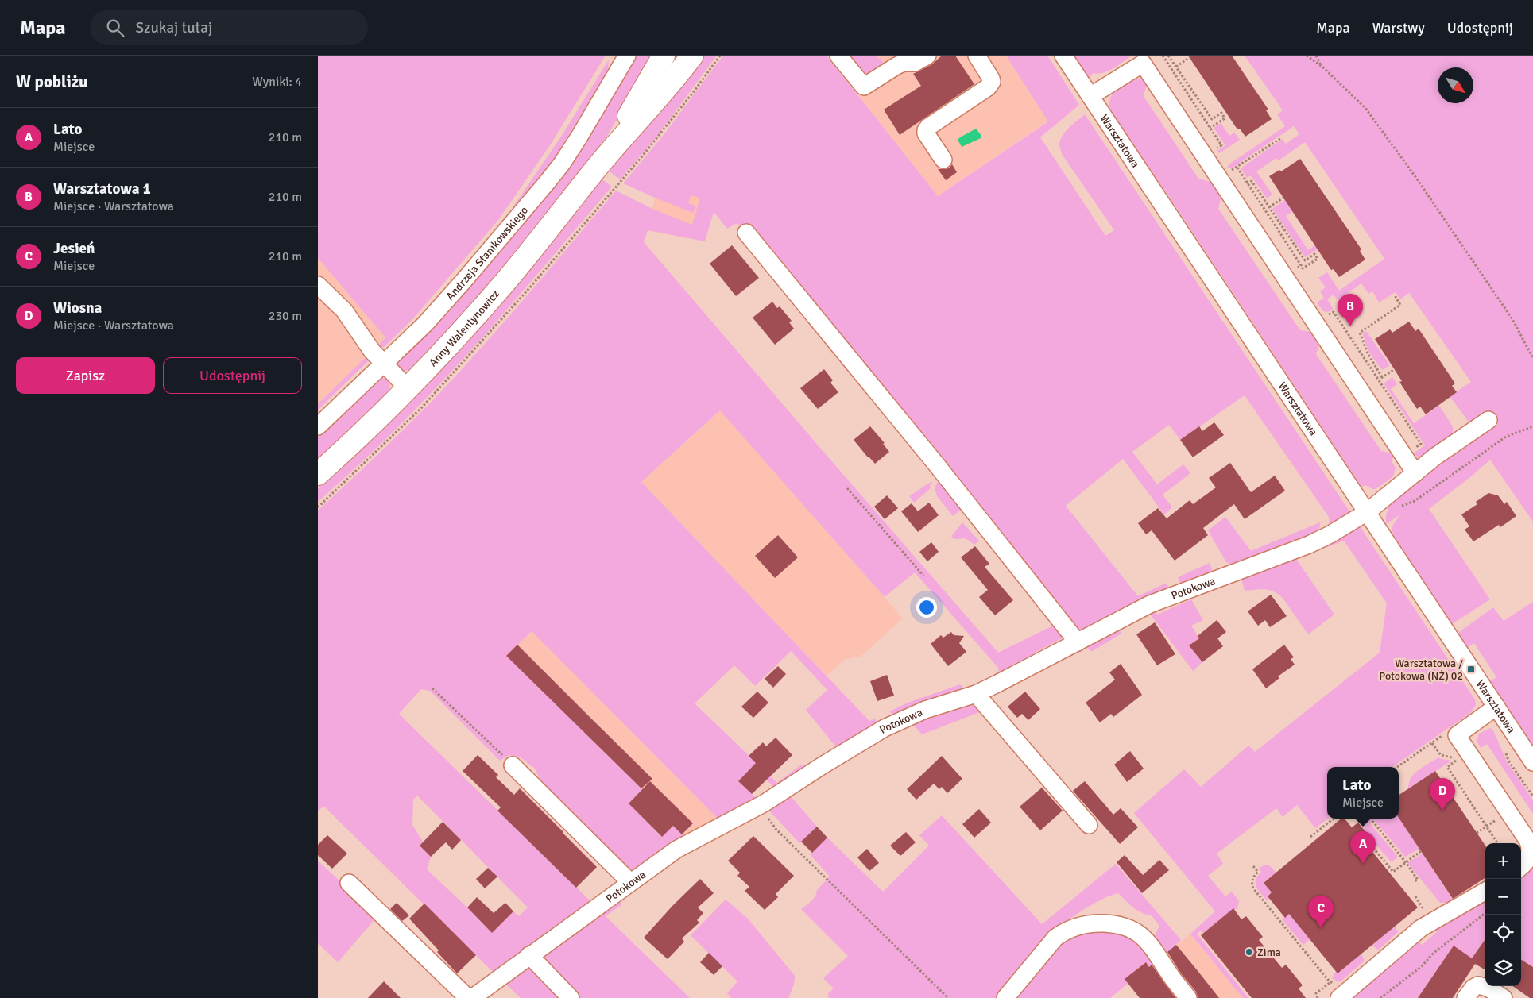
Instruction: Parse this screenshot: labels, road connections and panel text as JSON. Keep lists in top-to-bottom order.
{
  "streets": {
    "main road": ["Anny Walentynowicz"],
    "street": ["Warsztatowa", "Andrzeja Stanikowskiego", "Potokowa"]
  },
  "crossings": [
    ["Warsztatowa", "Potokowa"]
  ],
  "places": {
    "transit": ["Warsztatowa / Potokowa (NŻ) 02"],
    "other": ["Zima"]
  },
  "north": "bottom right",
  "page": {
    "header": "Mapa",
    "search": "Szukaj tutaj",
    "nav": ["Mapa", "Warstwy", "Udostępnij"],
    "heading": ["W pobliżu", "Wyniki: 4"],
    "list": [
      {
        "mark": "A",
        "name": "Lato",
        "note": "Miejsce",
        "value": "210 m"
      },
      {
        "mark": "B",
        "name": "Warsztatowa 1",
        "note": "Miejsce · Warsztatowa",
        "value": "210 m"
      },
      {
        "mark": "C",
        "name": "Jesień",
        "note": "Miejsce",
        "value": "210 m"
      },
      {
        "mark": "D",
        "name": "Wiosna",
        "note": "Miejsce · Warsztatowa",
        "value": "230 m"
      }
    ],
    "pins": [
      "B",
      "D",
      "A",
      "C"
    ],
    "buttons": ["Zapisz", "Udostępnij"],
    "popup": ["Lato", "Miejsce"],
    "map_buttons": ["+", "−"]
  }
}
